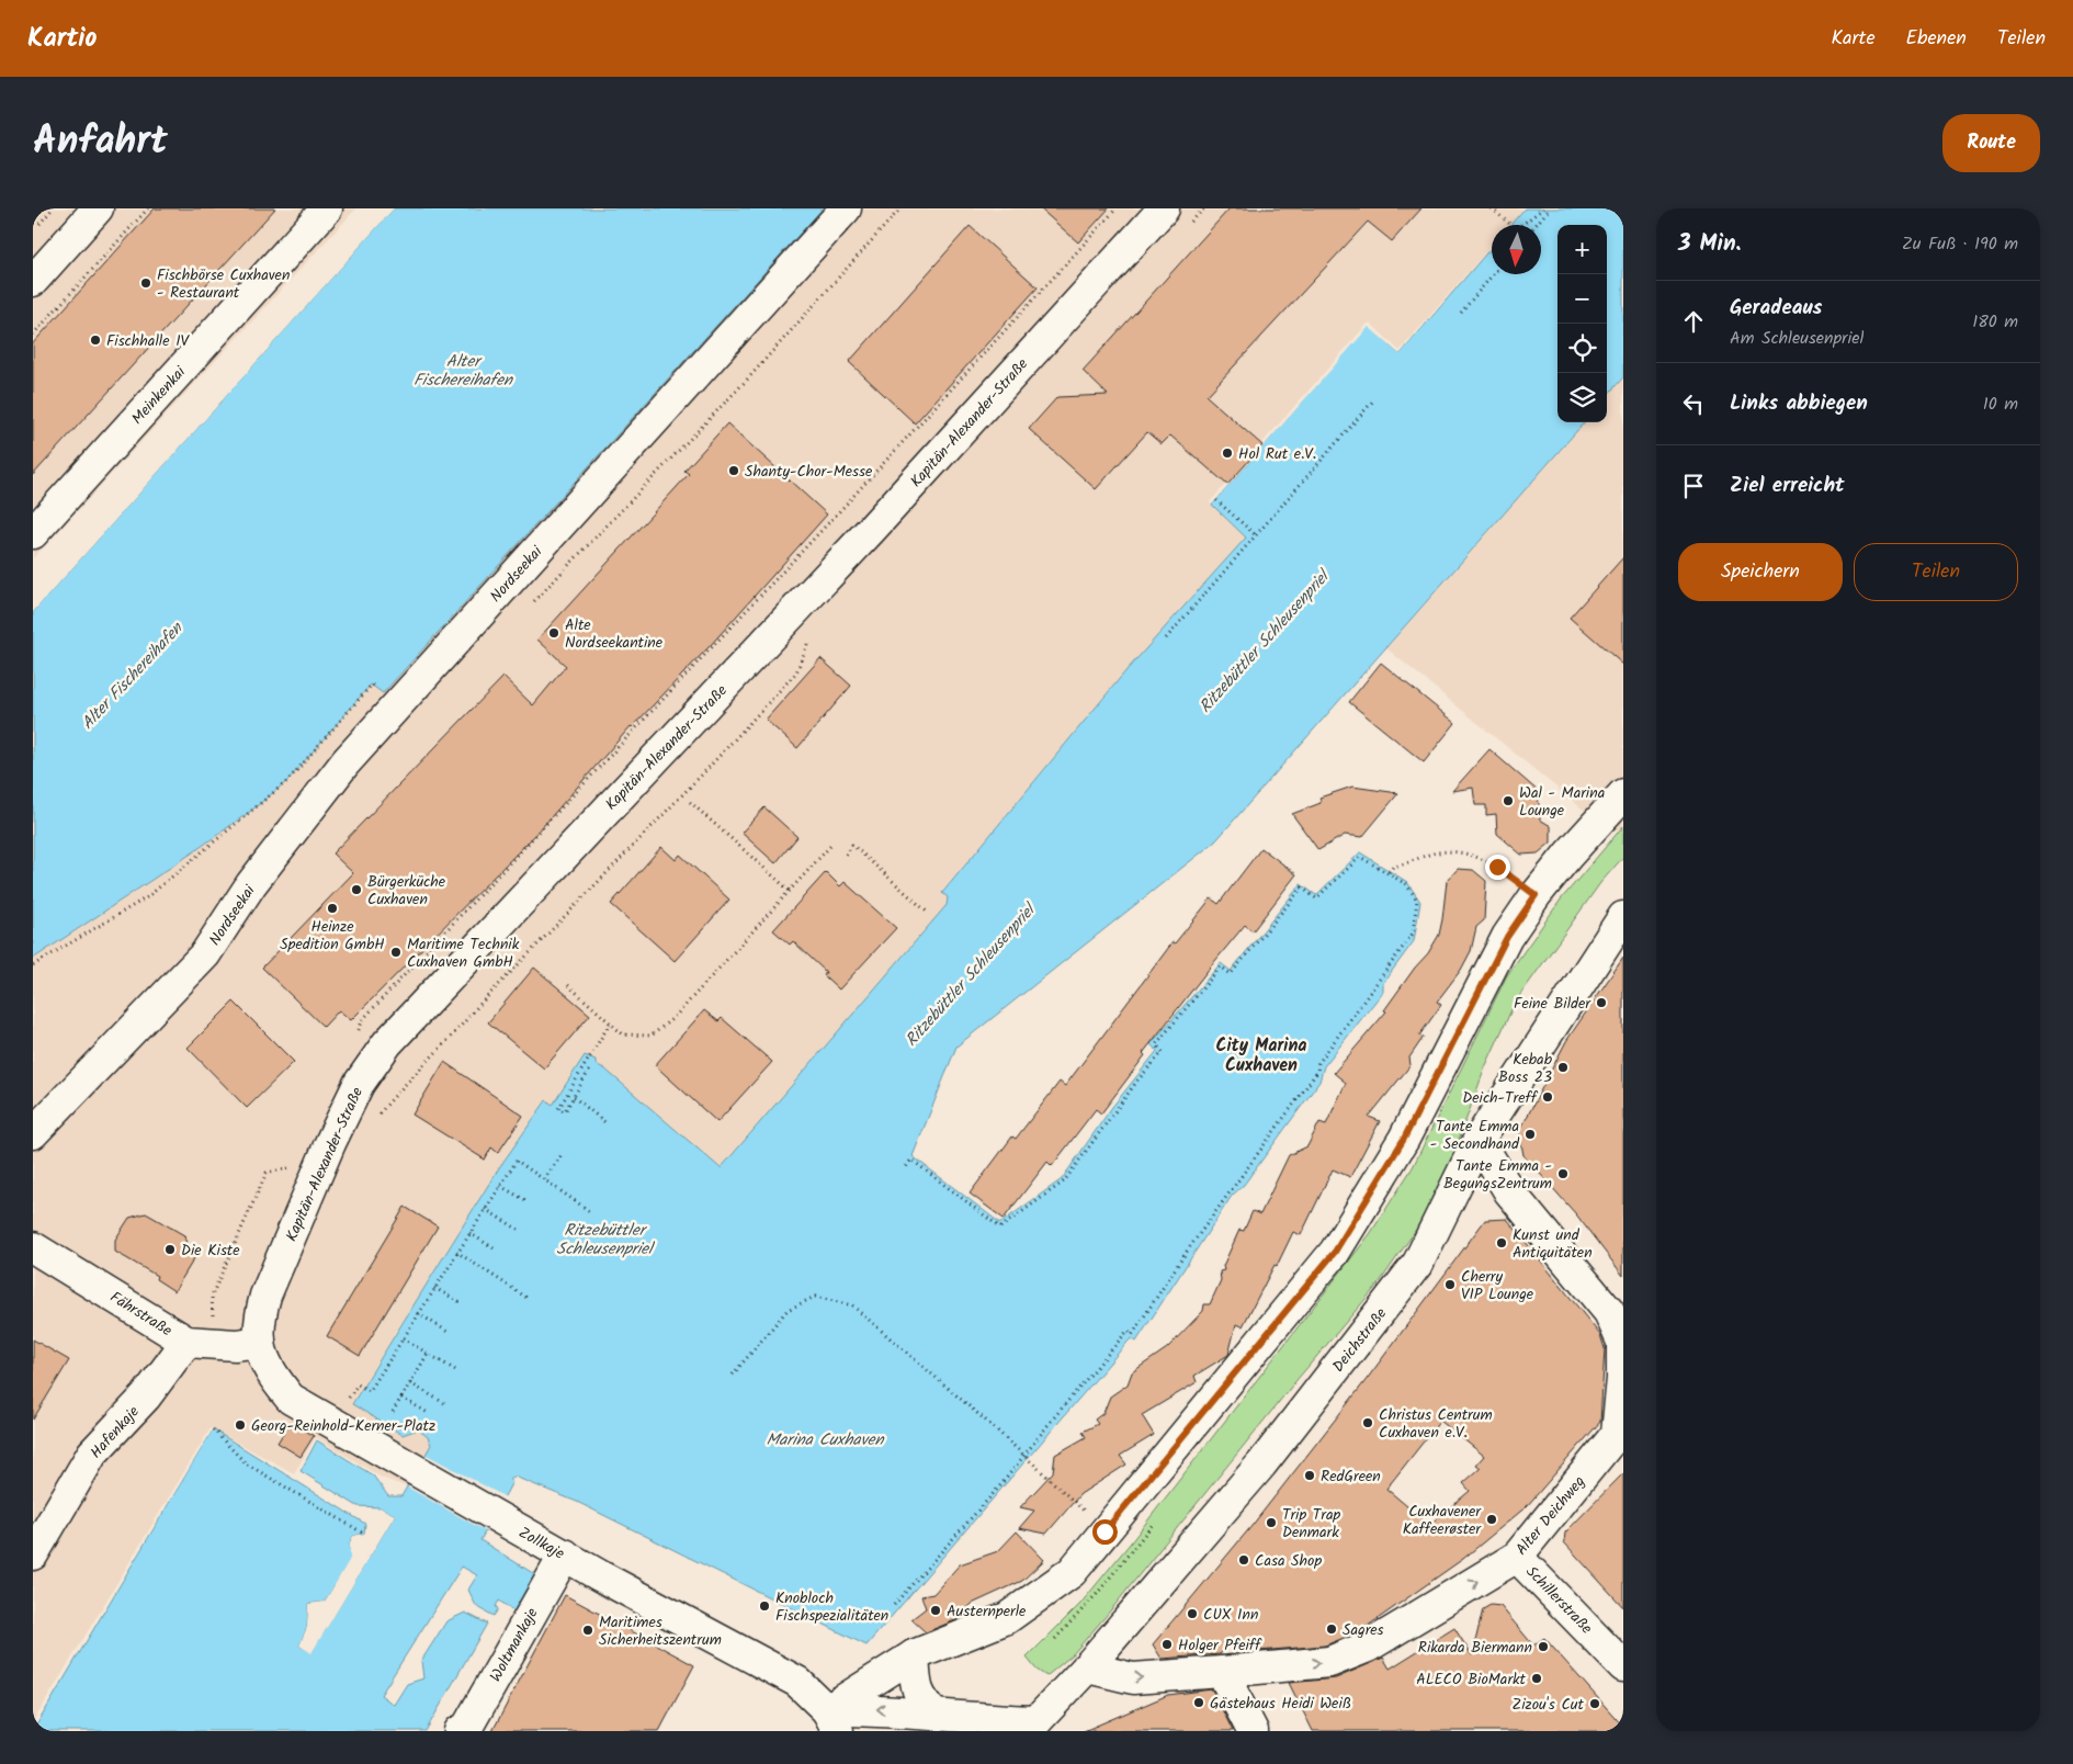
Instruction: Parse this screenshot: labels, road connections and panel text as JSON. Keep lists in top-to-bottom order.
{
  "streets": {
    "street": [
      "Meinkenkai",
      "Kapitän-Alexander-Straße",
      "Nordseekai",
      "Fährstraße",
      "Deichstraße",
      "Hafenkaje",
      "Alter Deichweg",
      "Zollkaje",
      "Schillerstraße",
      "Woltmankaje"
    ]
  },
  "crossings": [
    ["Kapitän-Alexander-Straße", "Fährstraße"],
    ["Kapitän-Alexander-Straße", "Zollkaje"],
    ["Fährstraße", "Hafenkaje"],
    ["Fährstraße", "Zollkaje"],
    ["Deichstraße", "Alter Deichweg"],
    ["Deichstraße", "Zollkaje"],
    ["Alter Deichweg", "Schillerstraße"],
    ["Zollkaje", "Woltmankaje"]
  ],
  "one_way": ["Alter Deichweg"],
  "districts": ["City Marina Cuxhaven"],
  "water": ["Alter Fischereihafen", "Ritzebüttler Schleusenpriel", "Marina Cuxhaven"],
  "places": [
    "Fischbörse Cuxhaven - Restaurant",
    "Fischhalle IV",
    "Hol Rut e.V.",
    "Shanty-Chor-Messe",
    "Alte Nordseekantine",
    "Wal - Marina Lounge",
    "Bürgerküche Cuxhaven",
    "Heinze Spedition GmbH",
    "Maritime Technik Cuxhaven GmbH",
    "Feine Bilder",
    "Kebab Boss 23",
    "Deich-Treff",
    "Tante Emma - Secondhand",
    "Tante Emma - BegungsZentrum",
    "Kunst und Antiquitäten",
    "Die Kiste",
    "Cherry VIP Lounge",
    "Christus Centrum Cuxhaven e.V.",
    "Georg-Reinhold-Kerner-Platz",
    "RedGreen",
    "Cuxhavener Kaffeerøster",
    "Trip Trap Denmark",
    "Casa Shop",
    "Knobloch Fischspezialitäten",
    "Austernperle",
    "CUX Inn",
    "Sagres",
    "Maritimes Sicherheitszentrum",
    "Holger Pfeiff",
    "Rikarda Biermann",
    "ALECO BioMarkt",
    "Gästehaus Heidi Weiß",
    "Zizou's Cut"
  ],
  "north": "bottom",
  "page": {
    "header": "Kartio",
    "nav": ["Karte", "Ebenen", "Teilen"],
    "title": "Anfahrt",
    "buttons": [
      "Route",
      ["Speichern", "Teilen"]
    ],
    "heading": ["3 Min.", "Zu Fuß · 190 m"],
    "map_buttons": ["+", "−"],
    "list": [
      ["Geradeaus", "Am Schleusenpriel", "180 m"],
      ["Links abbiegen", "10 m"],
      "Ziel erreicht"
    ]
  }
}
